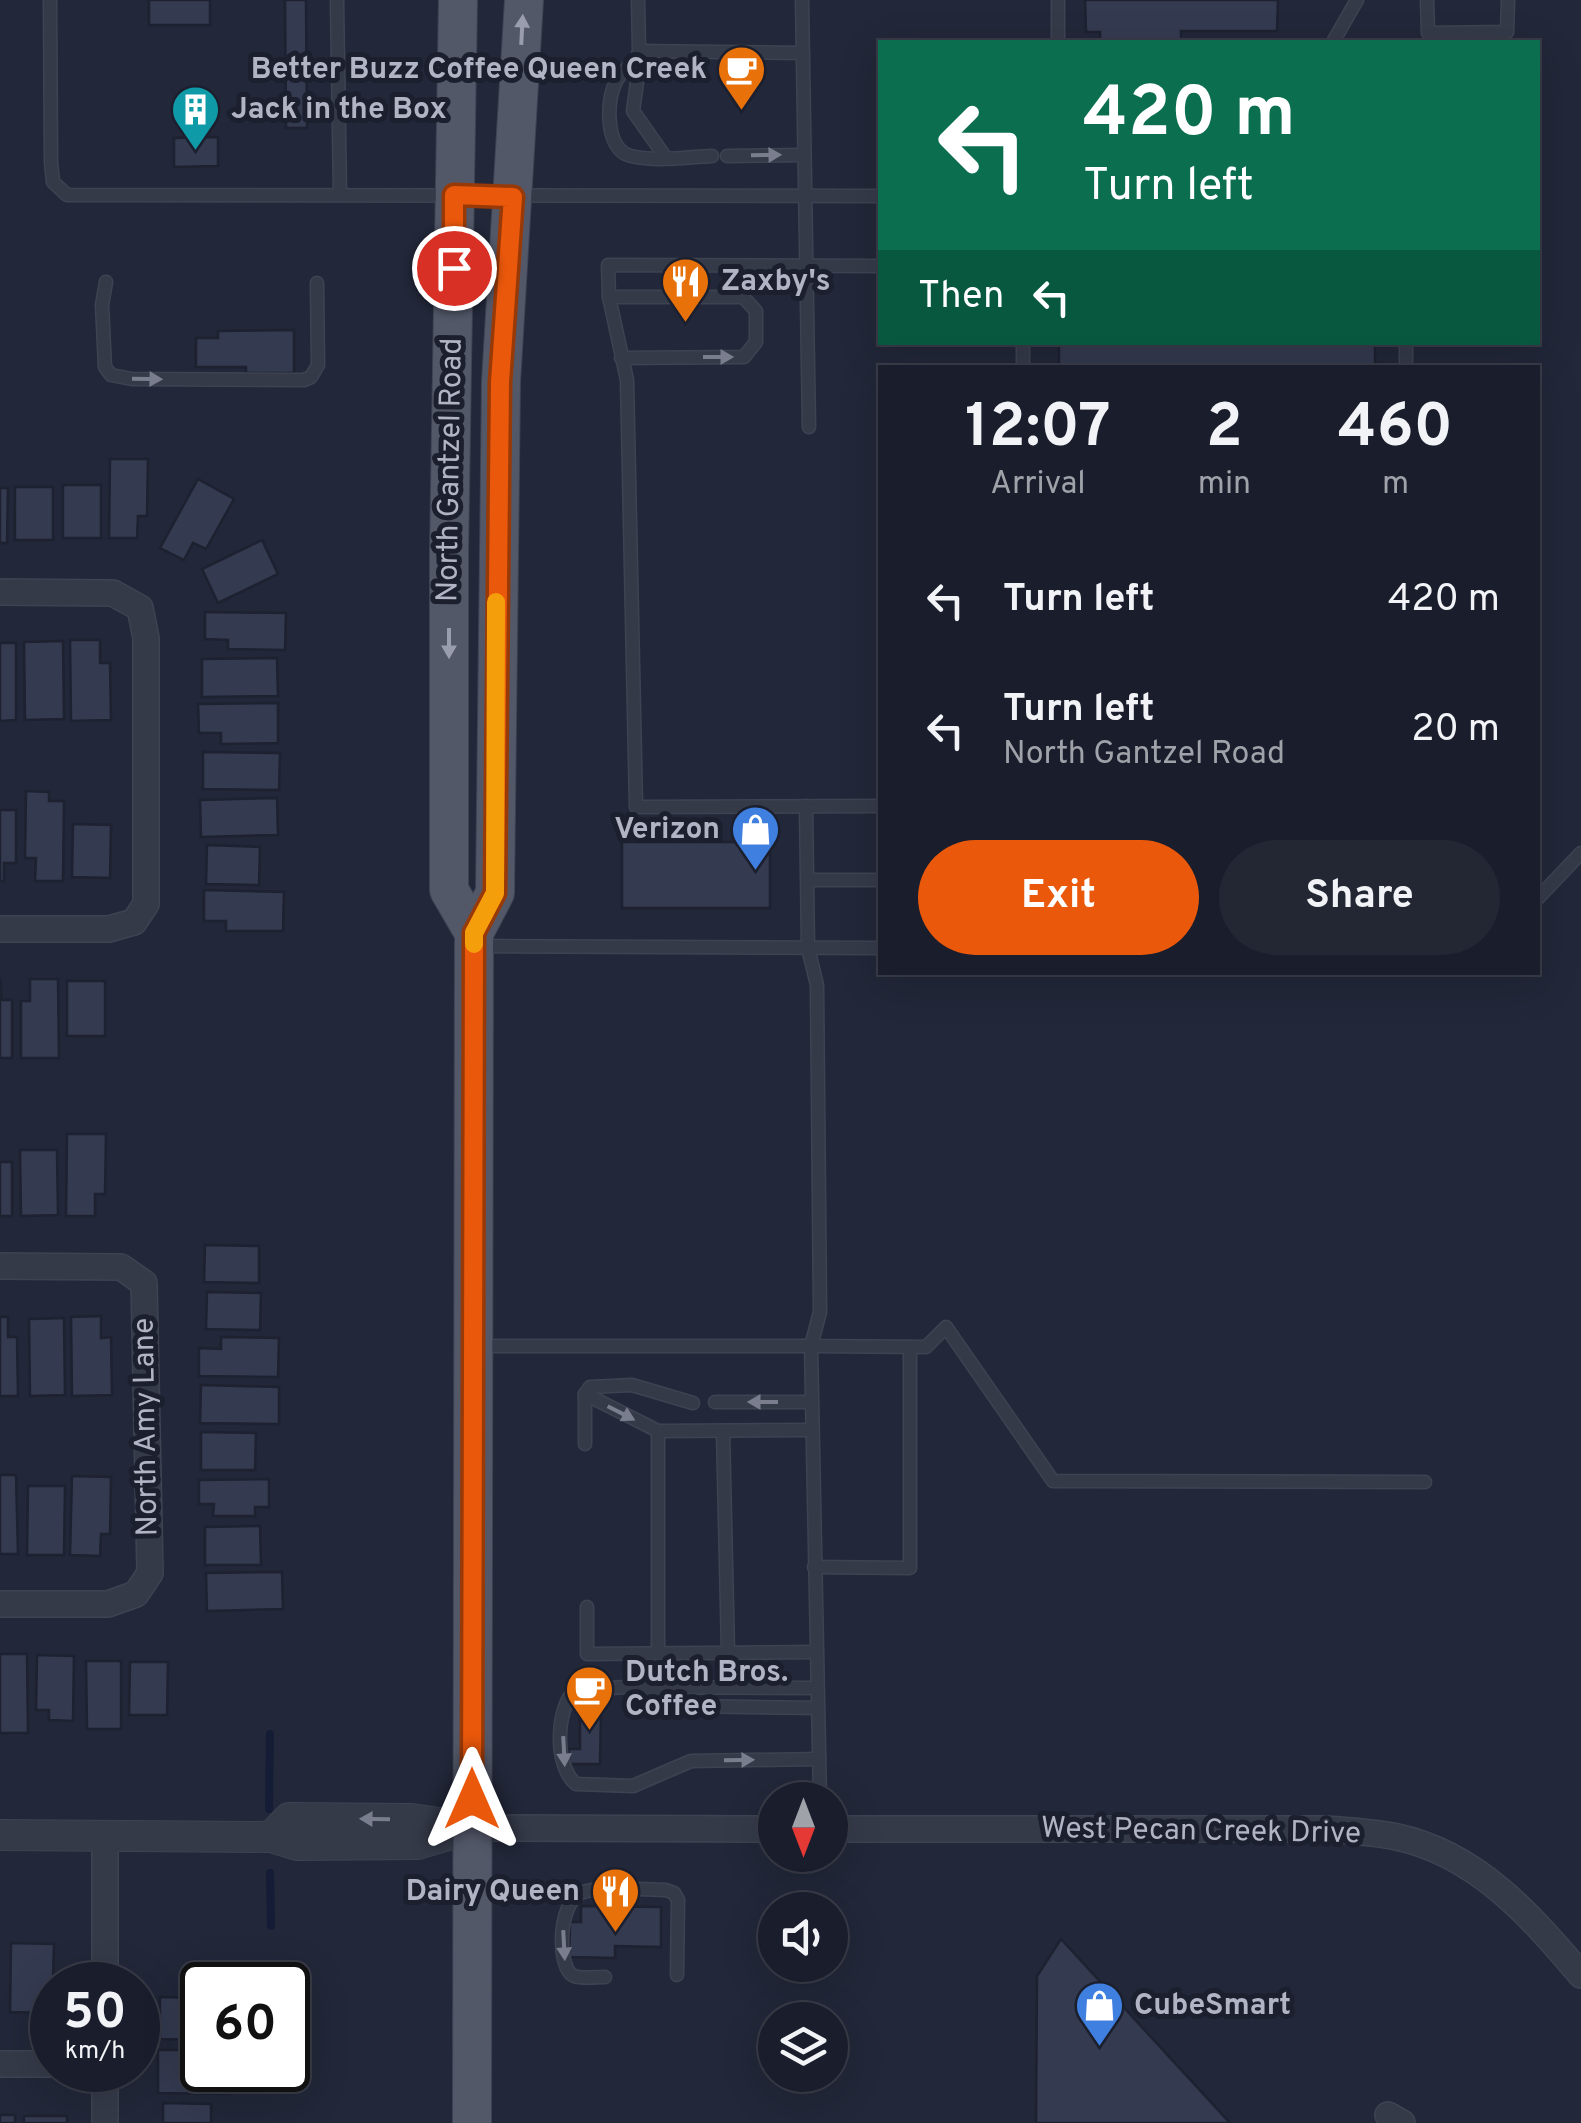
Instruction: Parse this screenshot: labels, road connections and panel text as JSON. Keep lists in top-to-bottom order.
{
  "streets": {
    "main road": ["North Gantzel Road"],
    "street": ["North Amy Lane", "West Pecan Creek Drive"]
  },
  "places": {
    "cafe": ["Better Buzz Coffee Queen Creek", "Dutch Bros. Coffee"],
    "building": ["Jack in the Box"],
    "restaurant": ["Zaxby's", "Dairy Queen"],
    "shop": ["Verizon", "CubeSmart"]
  },
  "north": "bottom",
  "page": {
    "turn": ["420 m", "Turn left"],
    "then": "Then",
    "eta": [
      "12:07",
      "Arrival",
      "2",
      "min",
      "460",
      "m"
    ],
    "list": [
      {
        "name": "Turn left",
        "value": "420 m"
      },
      {
        "name": "Turn left",
        "note": "North Gantzel Road",
        "value": "20 m"
      }
    ],
    "buttons": ["Exit", "Share"],
    "speed": "50 km/h",
    "limit": "60"
  }
}
